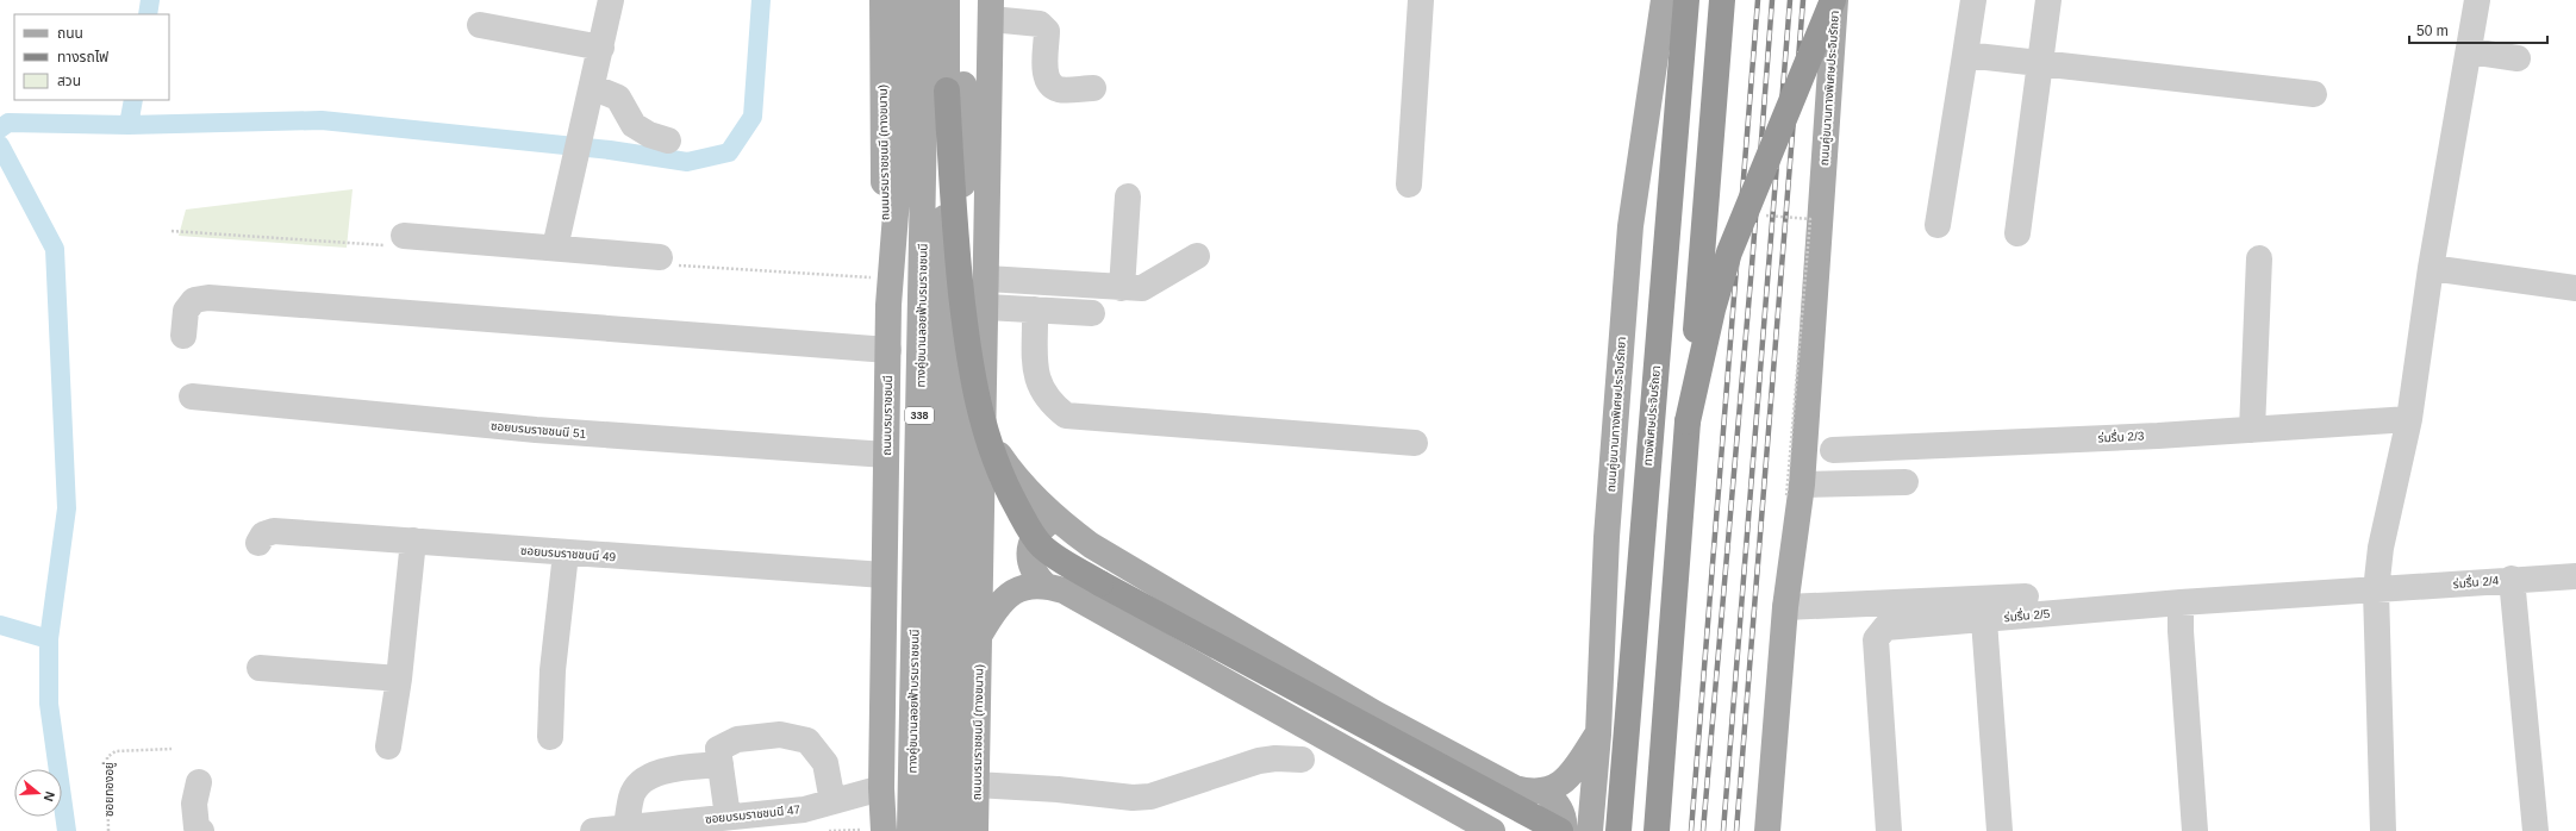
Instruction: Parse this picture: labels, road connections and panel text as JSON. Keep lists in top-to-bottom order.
{
  "streets": {
    "highway": ["ทางพิเศษประจิมรัถยา"],
    "main road": [
      "ถนนคู่ขนานทางพิเศษประจิมรัถยา",
      "ถนนบรมราชชนนี (ทางขนาน)",
      "ทางคู่ขนานลอยฟ้าบรมราชชนนี",
      "ถนนบรมราชชนนี",
      "338"
    ],
    "street": [
      "ซอยบรมราชชนนี 51",
      "ร่มรื่น 2/3",
      "ซอยบรมราชชนนี 49",
      "ร่มรื่น 2/4",
      "ร่มรื่น 2/5",
      "ซอยบรมราชชนนี 47"
    ],
    "path": ["ซอยทองอยู่"]
  },
  "crossings": [
    ["ถนนบรมราชชนนี (ทางขนาน)", "ถนนบรมราชชนนี"],
    ["ถนนบรมราชชนนี", "ซอยบรมราชชนนี 51"],
    ["ถนนบรมราชชนนี", "ซอยบรมราชชนนี 49"],
    ["ถนนบรมราชชนนี", "ซอยบรมราชชนนี 47"],
    ["ร่มรื่น 2/4", "ร่มรื่น 2/5"]
  ],
  "legend": ["ถนน", "ทางรถไฟ", "สวน"],
  "scale_bar": "50 m",
  "north": "right"
}
